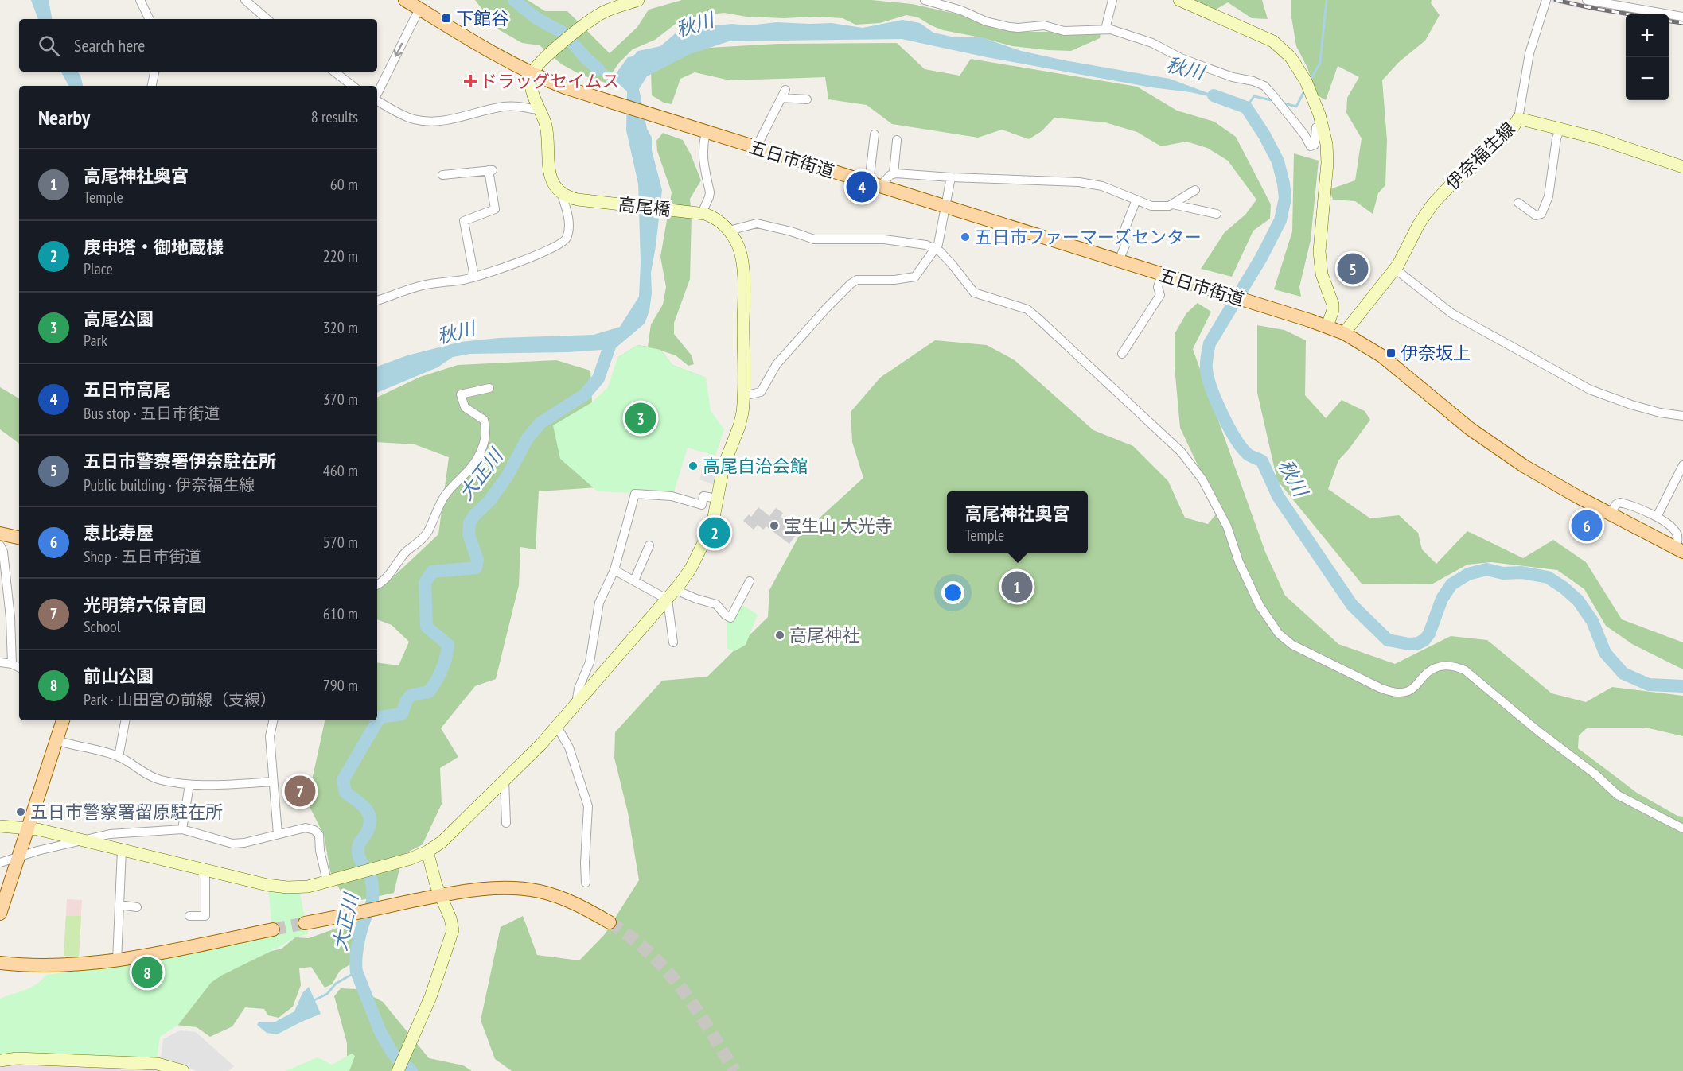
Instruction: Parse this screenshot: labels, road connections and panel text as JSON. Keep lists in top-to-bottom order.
{
  "streets": {
    "main road": ["五日市街道"],
    "street": ["伊奈福生線", "高尾橋"]
  },
  "crossings": [
    ["伊奈福生線", "五日市街道"]
  ],
  "water": ["秋川", "大正川"],
  "places": {
    "transit": ["下館谷", "伊奈坂上"],
    "health": ["ドラッグセイムス"],
    "other": [
      "五日市ファーマーズセンター",
      "高尾自治会館",
      "宝生山 大光寺",
      "高尾神社",
      "五日市警察署留原駐在所"
    ]
  },
  "page": {
    "map_buttons": ["+", "−"],
    "search": "Search here",
    "heading": ["Nearby", "8 results"],
    "list": [
      {
        "mark": "1",
        "name": "高尾神社奥宮",
        "note": "Temple",
        "value": "60 m"
      },
      {
        "mark": "2",
        "name": "庚申塔・御地蔵様",
        "note": "Place",
        "value": "220 m"
      },
      {
        "mark": "3",
        "name": "高尾公園",
        "note": "Park",
        "value": "320 m"
      },
      {
        "mark": "4",
        "name": "五日市高尾",
        "note": "Bus stop · 五日市街道",
        "value": "370 m"
      },
      {
        "mark": "5",
        "name": "五日市警察署伊奈駐在所",
        "note": "Public building · 伊奈福生線",
        "value": "460 m"
      },
      {
        "mark": "6",
        "name": "恵比寿屋",
        "note": "Shop · 五日市街道",
        "value": "570 m"
      },
      {
        "mark": "7",
        "name": "光明第六保育園",
        "note": "School",
        "value": "610 m"
      },
      {
        "mark": "8",
        "name": "前山公園",
        "note": "Park · 山田宮の前線（支線）",
        "value": "790 m"
      }
    ],
    "pins": [
      "4",
      "5",
      "3",
      "6",
      "2",
      "1",
      "7",
      "8"
    ],
    "popup": ["高尾神社奥宮", "Temple"]
  }
}
